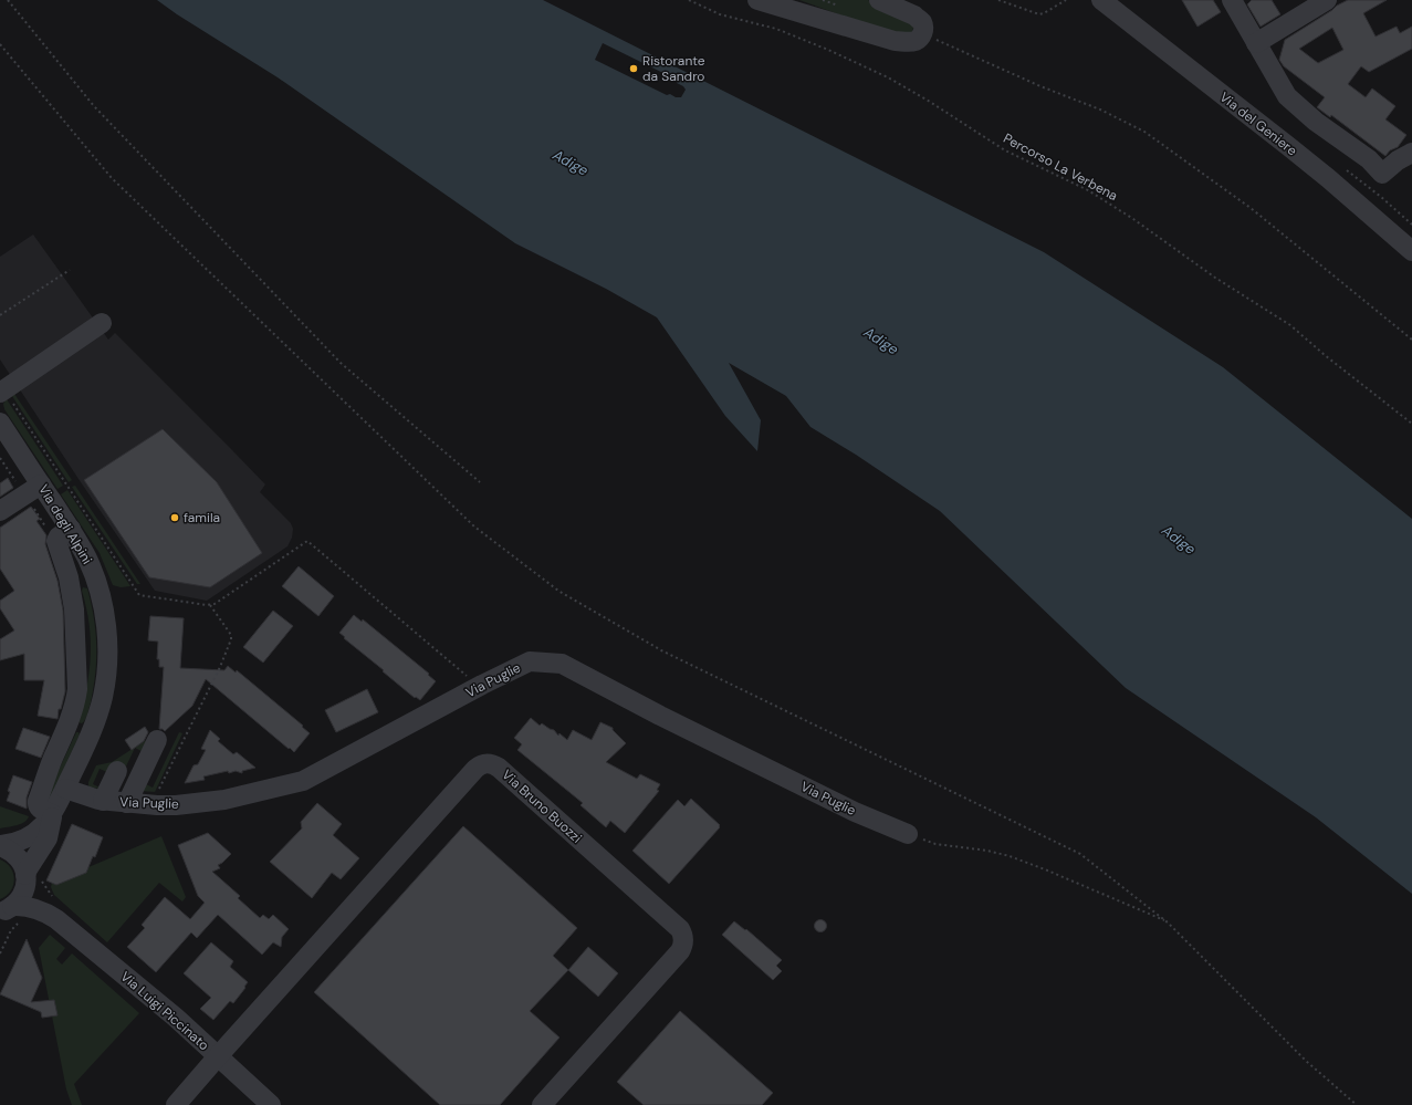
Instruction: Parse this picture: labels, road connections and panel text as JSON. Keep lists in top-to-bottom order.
{
  "streets": {
    "street": [
      "Via del Geniere",
      "Via degli Alpini",
      "Via Puglie",
      "Via Bruno Buozzi",
      "Via Luigi Piccinato"
    ],
    "path": ["Percorso La Verbena"]
  },
  "crossings": [
    ["Via degli Alpini", "Via Puglie"],
    ["Via degli Alpini", "Via Luigi Piccinato"],
    ["Via Bruno Buozzi", "Via Luigi Piccinato"]
  ],
  "water": ["Adige"],
  "places": ["Ristorante da Sandro", "famila"]
}
